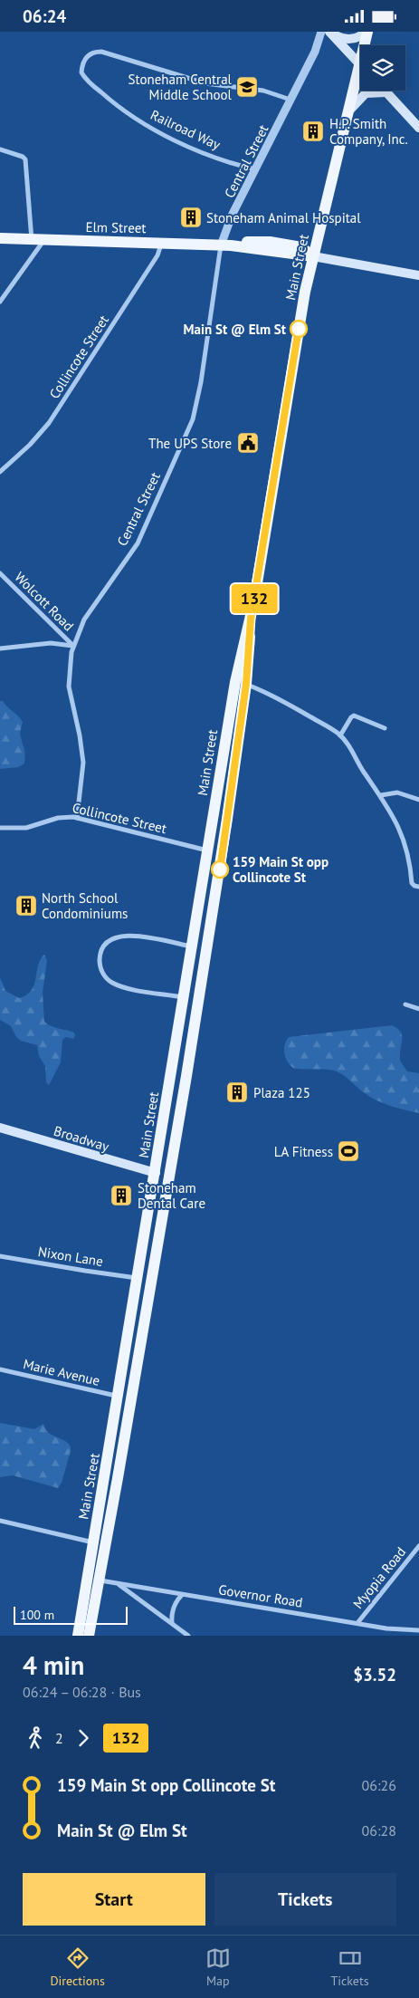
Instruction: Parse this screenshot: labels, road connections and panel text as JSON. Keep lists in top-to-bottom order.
{
  "streets": {
    "main road": ["Elm Street", "Main Street", "Broadway"],
    "street": [
      "Railroad Way",
      "Central Street",
      "Collincote Street",
      "Wolcott Road",
      "Nixon Lane",
      "Marie Avenue",
      "Myopia Road",
      "Governor Road"
    ]
  },
  "crossings": [
    ["Railroad Way", "Central Street"],
    ["Central Street", "Elm Street"],
    ["Central Street", "Collincote Street"],
    ["Central Street", "Wolcott Road"],
    ["Elm Street", "Main Street"],
    ["Elm Street", "Collincote Street"],
    ["Main Street", "Collincote Street"],
    ["Main Street", "Broadway"],
    ["Main Street", "Nixon Lane"],
    ["Main Street", "Marie Avenue"],
    ["Main Street", "Governor Road"],
    ["Myopia Road", "Governor Road"]
  ],
  "places": {
    "school or university": ["Stoneham Central Middle School"],
    "building": [
      "H.P. Smith Company, Inc.",
      "Stoneham Animal Hospital",
      "North School Condominiums",
      "Plaza 125",
      "Stoneham Dental Care"
    ],
    "other": ["Main St @ Elm St", "159 Main St opp Collincote St"],
    "public building": ["The UPS Store"],
    "sports": ["LA Fitness"]
  },
  "lines": ["bus line 132"],
  "scale_bar": "100 m",
  "page": {
    "status": "06:24",
    "on_map": "132",
    "scale": "100 m",
    "heading": ["4 min", "06:24 – 06:28 · Bus", "$3.52"],
    "legs": ["2", "132"],
    "list": [
      {
        "name": "159 Main St opp Collincote St",
        "value": "06:26"
      },
      {
        "name": "Main St @ Elm St",
        "value": "06:28"
      }
    ],
    "buttons": ["Start", "Tickets"],
    "tabs": ["Directions", "Map", "Tickets"]
  }
}
